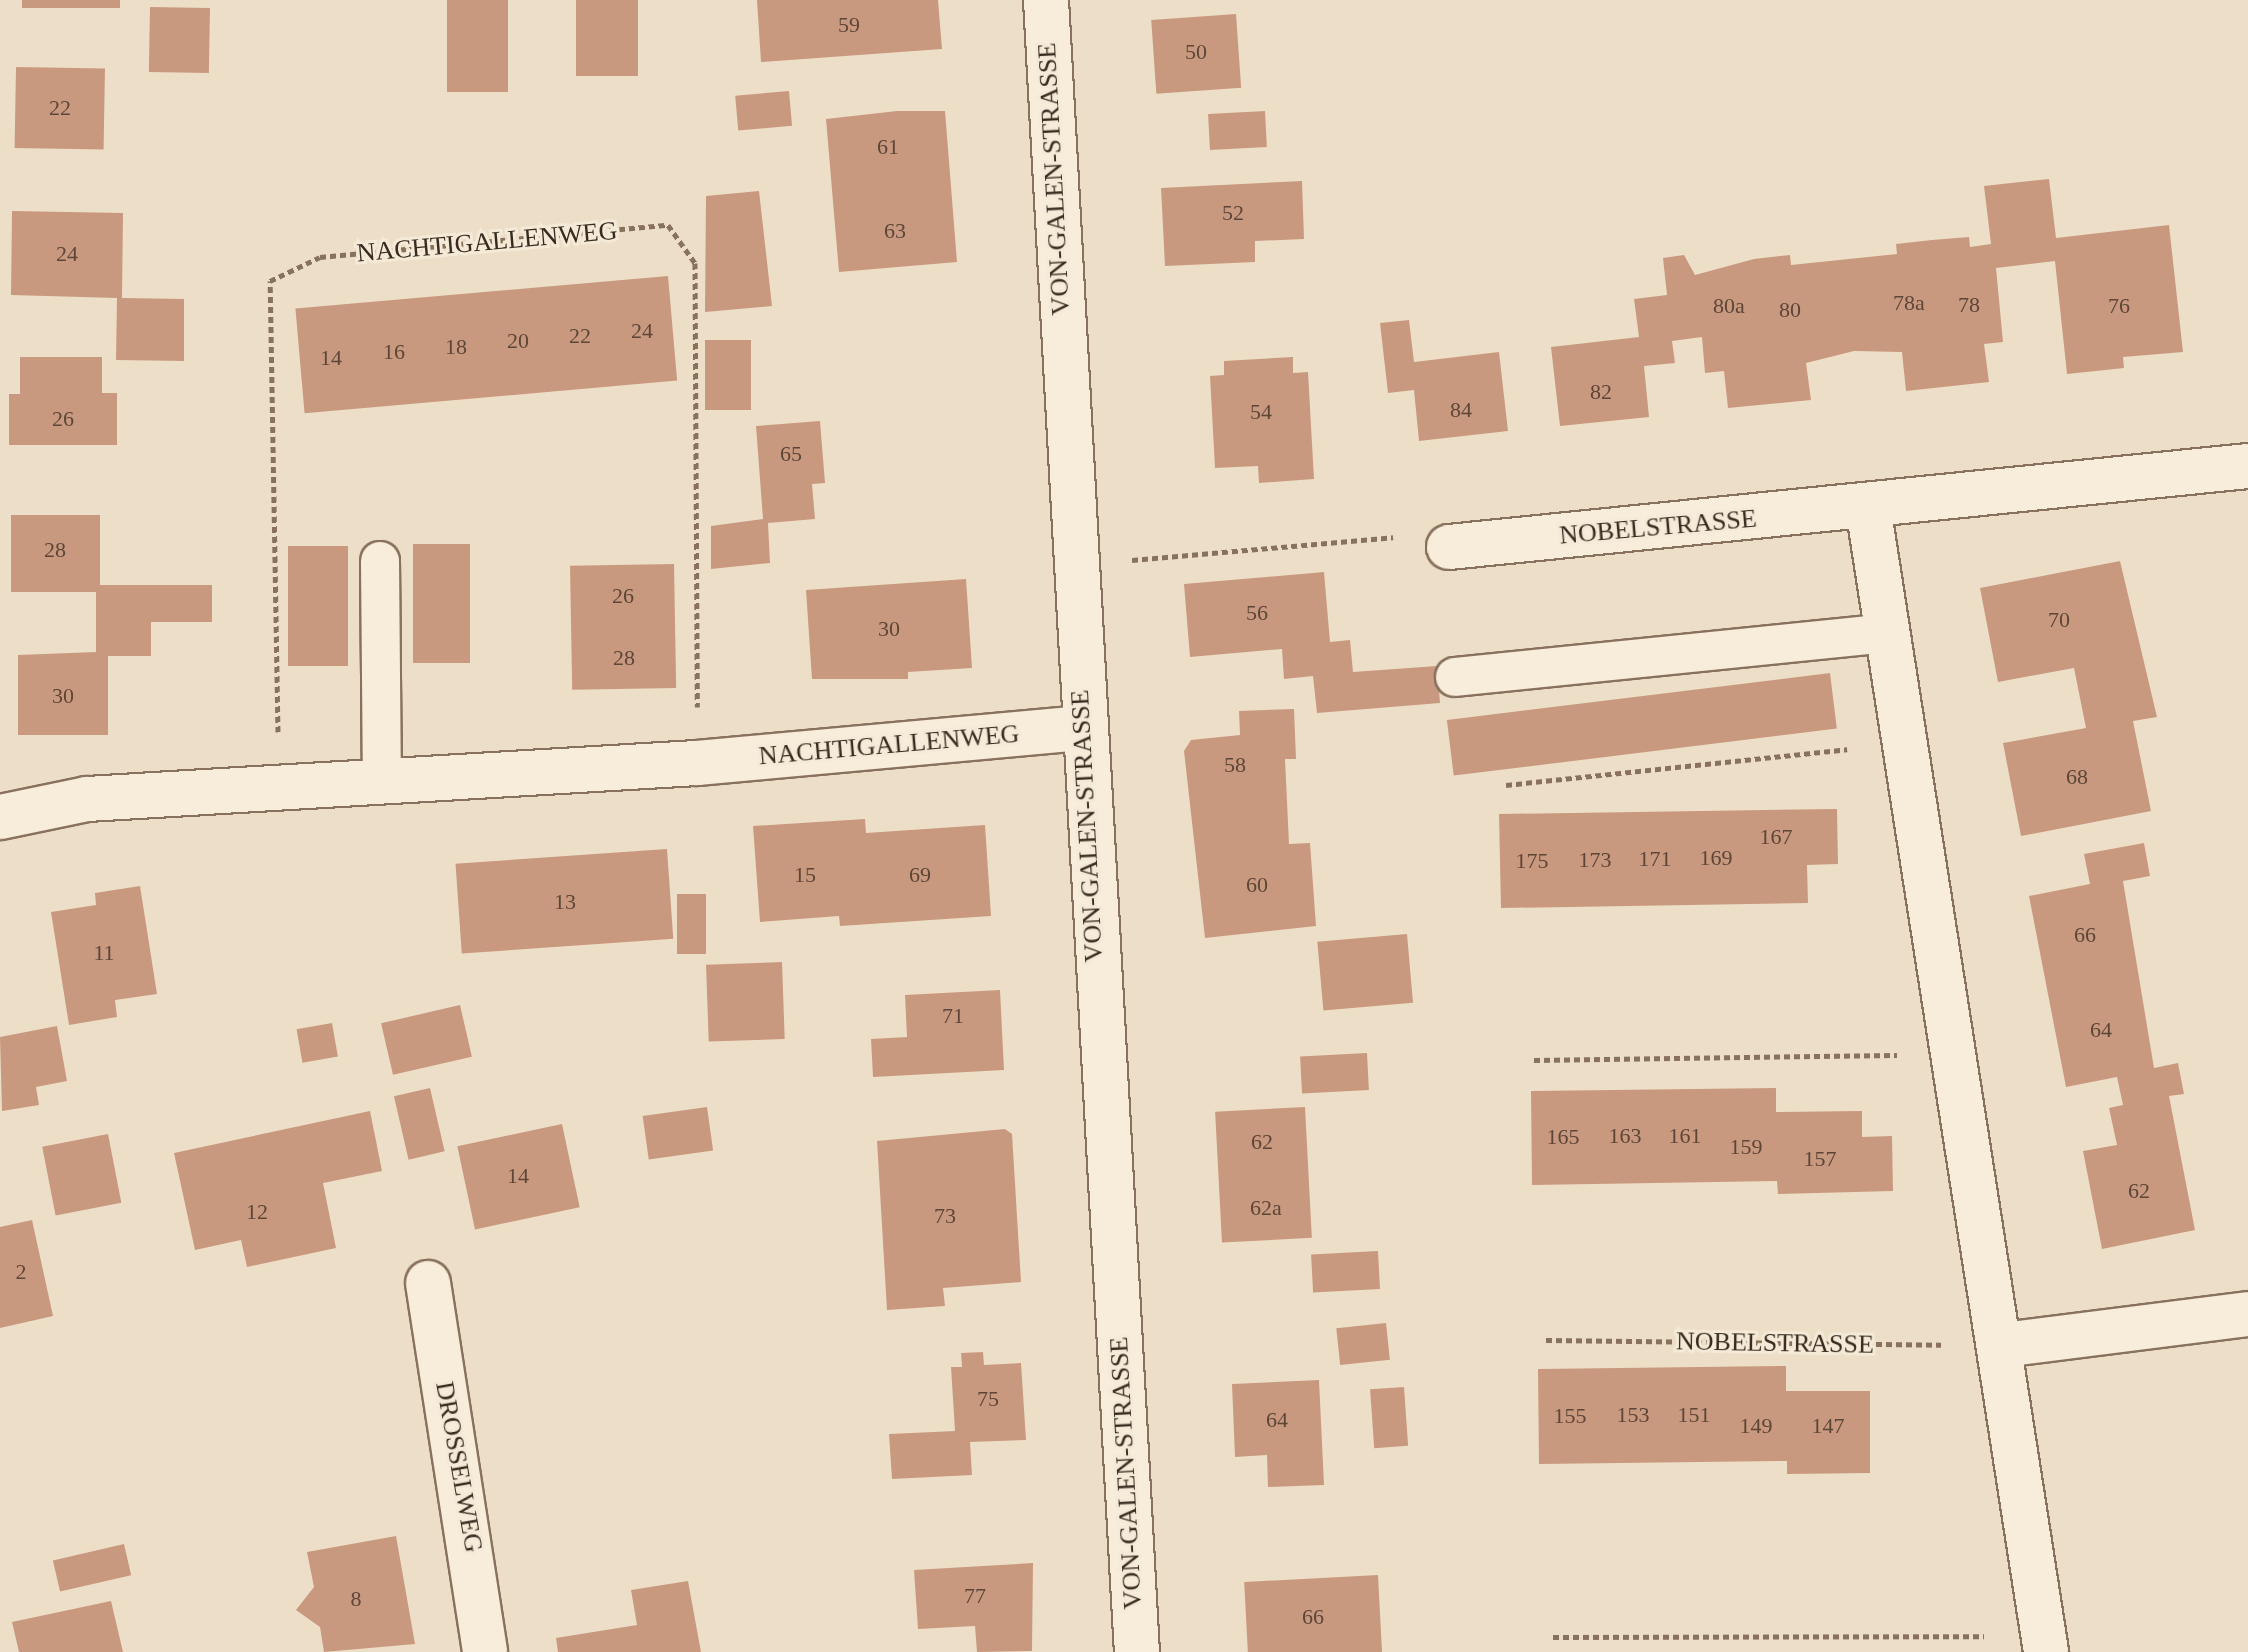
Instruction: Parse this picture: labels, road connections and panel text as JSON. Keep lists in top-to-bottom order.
{
  "streets": {
    "street": [
      "VON-GALEN-STRASSE",
      "NACHTIGALLENWEG",
      "NOBELSTRASSE",
      "DROSSELWEG"
    ]
  },
  "crossings": [
    ["VON-GALEN-STRASSE", "NACHTIGALLENWEG"]
  ],
  "house_numbers": [
    "59",
    "50",
    "22",
    "61",
    "52",
    "63",
    "24",
    "78a",
    "78",
    "80a",
    "76",
    "80",
    "24",
    "22",
    "20",
    "18",
    "16",
    "14",
    "82",
    "84",
    "54",
    "26",
    "65",
    "28",
    "26",
    "56",
    "70",
    "30",
    "28",
    "30",
    "58",
    "68",
    "167",
    "169",
    "171",
    "173",
    "175",
    "15",
    "69",
    "60",
    "13",
    "66",
    "11",
    "71",
    "64",
    "163",
    "161",
    "165",
    "62",
    "159",
    "157",
    "14",
    "62",
    "62a",
    "12",
    "73",
    "2",
    "75",
    "153",
    "151",
    "155",
    "64",
    "149",
    "147",
    "77",
    "8",
    "66"
  ]
}
